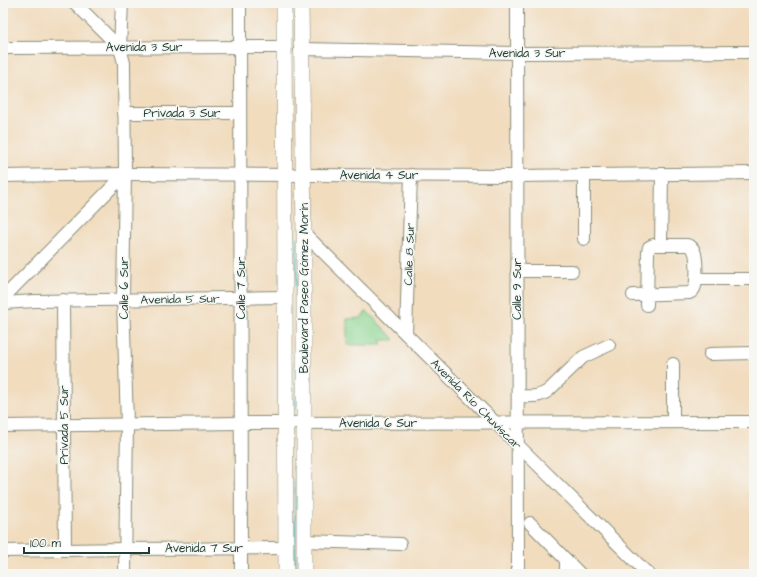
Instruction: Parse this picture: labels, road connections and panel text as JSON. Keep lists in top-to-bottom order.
{
  "streets": {
    "main road": ["Boulevard Paseo Gómez Morín"],
    "street": [
      "Avenida 3 Sur",
      "Privada 3 Sur",
      "Avenida 4 Sur",
      "Calle 8 Sur",
      "Calle 6 Sur",
      "Calle 7 Sur",
      "Calle 9 Sur",
      "Avenida 5 Sur",
      "Avenida Río Chuviscar",
      "Avenida 6 Sur",
      "Privada 5 Sur",
      "Avenida 7 Sur"
    ]
  },
  "crossings": [
    ["Avenida 3 Sur", "Calle 6 Sur"],
    ["Avenida 3 Sur", "Calle 7 Sur"],
    ["Avenida 3 Sur", "Boulevard Paseo Gómez Morín"],
    ["Avenida 3 Sur", "Calle 9 Sur"],
    ["Privada 3 Sur", "Calle 6 Sur"],
    ["Privada 3 Sur", "Calle 7 Sur"],
    ["Avenida 4 Sur", "Calle 8 Sur"],
    ["Avenida 4 Sur", "Calle 6 Sur"],
    ["Avenida 4 Sur", "Calle 7 Sur"],
    ["Avenida 4 Sur", "Boulevard Paseo Gómez Morín"],
    ["Avenida 4 Sur", "Calle 9 Sur"],
    ["Calle 8 Sur", "Avenida Río Chuviscar"],
    ["Calle 6 Sur", "Avenida 5 Sur"],
    ["Calle 6 Sur", "Avenida 6 Sur"],
    ["Calle 6 Sur", "Avenida 7 Sur"],
    ["Calle 7 Sur", "Avenida 5 Sur"],
    ["Calle 7 Sur", "Avenida 6 Sur"],
    ["Calle 7 Sur", "Avenida 7 Sur"],
    ["Boulevard Paseo Gómez Morín", "Avenida 5 Sur"],
    ["Boulevard Paseo Gómez Morín", "Avenida Río Chuviscar"],
    ["Boulevard Paseo Gómez Morín", "Avenida 6 Sur"],
    ["Boulevard Paseo Gómez Morín", "Avenida 7 Sur"],
    ["Calle 9 Sur", "Avenida Río Chuviscar"],
    ["Calle 9 Sur", "Avenida 6 Sur"],
    ["Avenida 5 Sur", "Privada 5 Sur"],
    ["Avenida Río Chuviscar", "Avenida 6 Sur"],
    ["Avenida 6 Sur", "Privada 5 Sur"],
    ["Privada 5 Sur", "Avenida 7 Sur"]
  ],
  "scale_bar": "100 m"
}
